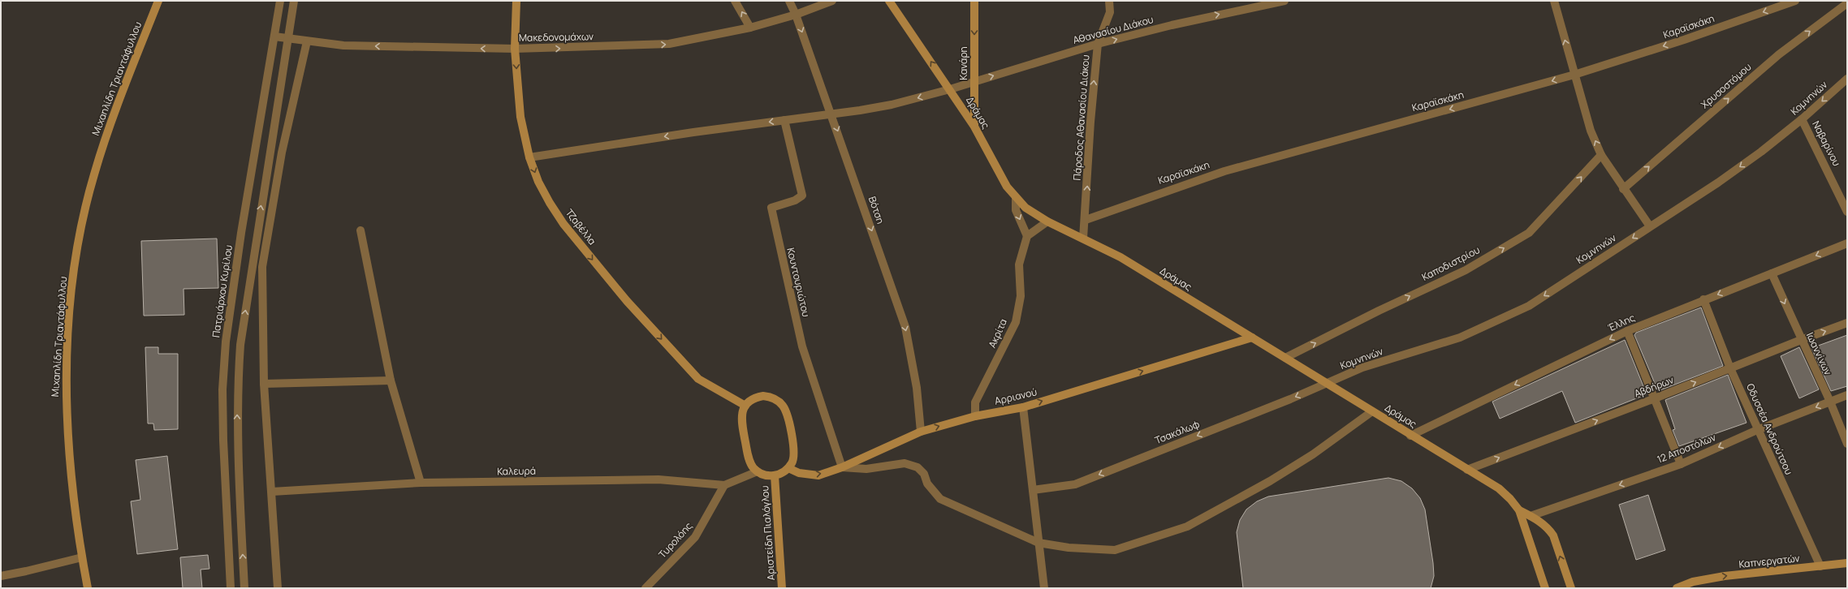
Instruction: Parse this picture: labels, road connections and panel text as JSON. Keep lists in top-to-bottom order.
{
  "streets": {
    "street": [
      "Καραϊσκάκη",
      "Αθανασίου Διάκου",
      "Μακεδονομάχων",
      "Κανάρη",
      "Μιχαηλίδη Τριαντάφυλλου",
      "Χρυσοστόμου",
      "Κομνηνών",
      "Δράμας",
      "Πάροδος Αθανασίου Διάκου",
      "Ναβαρίνου",
      "Βότση",
      "Τζαβέλλα",
      "Καποδιστρίου",
      "Κουντουριώτου",
      "Πατριάρχου Κυρίλου",
      "Έλλης",
      "Ακρίτα",
      "Ιωαννίνων",
      "Αβδήρων",
      "Αρριανού",
      "Οδυσσέα Ανδρούτσου",
      "Τσακάλωφ",
      "12 Αποστόλων",
      "Καλευρά",
      "Αριστείδη Πιαλόγλου",
      "Τυρολόης",
      "Καπνεργατών"
    ]
  },
  "crossings": [
    ["Καραϊσκάκη", "Πάροδος Αθανασίου Διάκου"],
    ["Αθανασίου Διάκου", "Κανάρη"],
    ["Αθανασίου Διάκου", "Δράμας"],
    ["Αθανασίου Διάκου", "Πάροδος Αθανασίου Διάκου"],
    ["Μακεδονομάχων", "Βότση"],
    ["Μακεδονομάχων", "Τζαβέλλα"],
    ["Μακεδονομάχων", "Πατριάρχου Κυρίλου"],
    ["Κανάρη", "Δράμας"],
    ["Κομνηνών", "Δράμας"],
    ["Κομνηνών", "Ναβαρίνου"],
    ["Κομνηνών", "Τσακάλωφ"],
    ["Δράμας", "Πάροδος Αθανασίου Διάκου"],
    ["Δράμας", "Καποδιστρίου"],
    ["Δράμας", "Έλλης"],
    ["Δράμας", "Αβδήρων"],
    ["Δράμας", "Αρριανού"],
    ["Δράμας", "Τσακάλωφ"],
    ["Δράμας", "12 Αποστόλων"],
    ["Βότση", "Αρριανού"],
    ["Τζαβέλλα", "Αρριανού"],
    ["Τζαβέλλα", "Καλευρά"],
    ["Τζαβέλλα", "Αριστείδη Πιαλόγλου"],
    ["Κουντουριώτου", "Αρριανού"],
    ["Έλλης", "Ιωαννίνων"],
    ["Έλλης", "Οδυσσέα Ανδρούτσου"],
    ["Ακρίτα", "Αρριανού"],
    ["Ιωαννίνων", "Αβδήρων"],
    ["Ιωαννίνων", "12 Αποστόλων"],
    ["Αβδήρων", "Οδυσσέα Ανδρούτσου"],
    ["Αρριανού", "Καλευρά"],
    ["Αρριανού", "Αριστείδη Πιαλόγλου"],
    ["Οδυσσέα Ανδρούτσου", "12 Αποστόλων"],
    ["Οδυσσέα Ανδρούτσου", "Καπνεργατών"],
    ["Καλευρά", "Αριστείδη Πιαλόγλου"],
    ["Καλευρά", "Τυρολόης"]
  ],
  "one_way": [
    "Καραϊσκάκη",
    "Αθανασίου Διάκου",
    "Κανάρη",
    "Χρυσοστόμου",
    "Κομνηνών",
    "Πάροδος Αθανασίου Διάκου",
    "Βότση",
    "Τζαβέλλα",
    "Καποδιστρίου",
    "Έλλης",
    "Ιωαννίνων",
    "Αβδήρων",
    "Αρριανού",
    "12 Αποστόλων",
    "Καπνεργατών"
  ]
}
